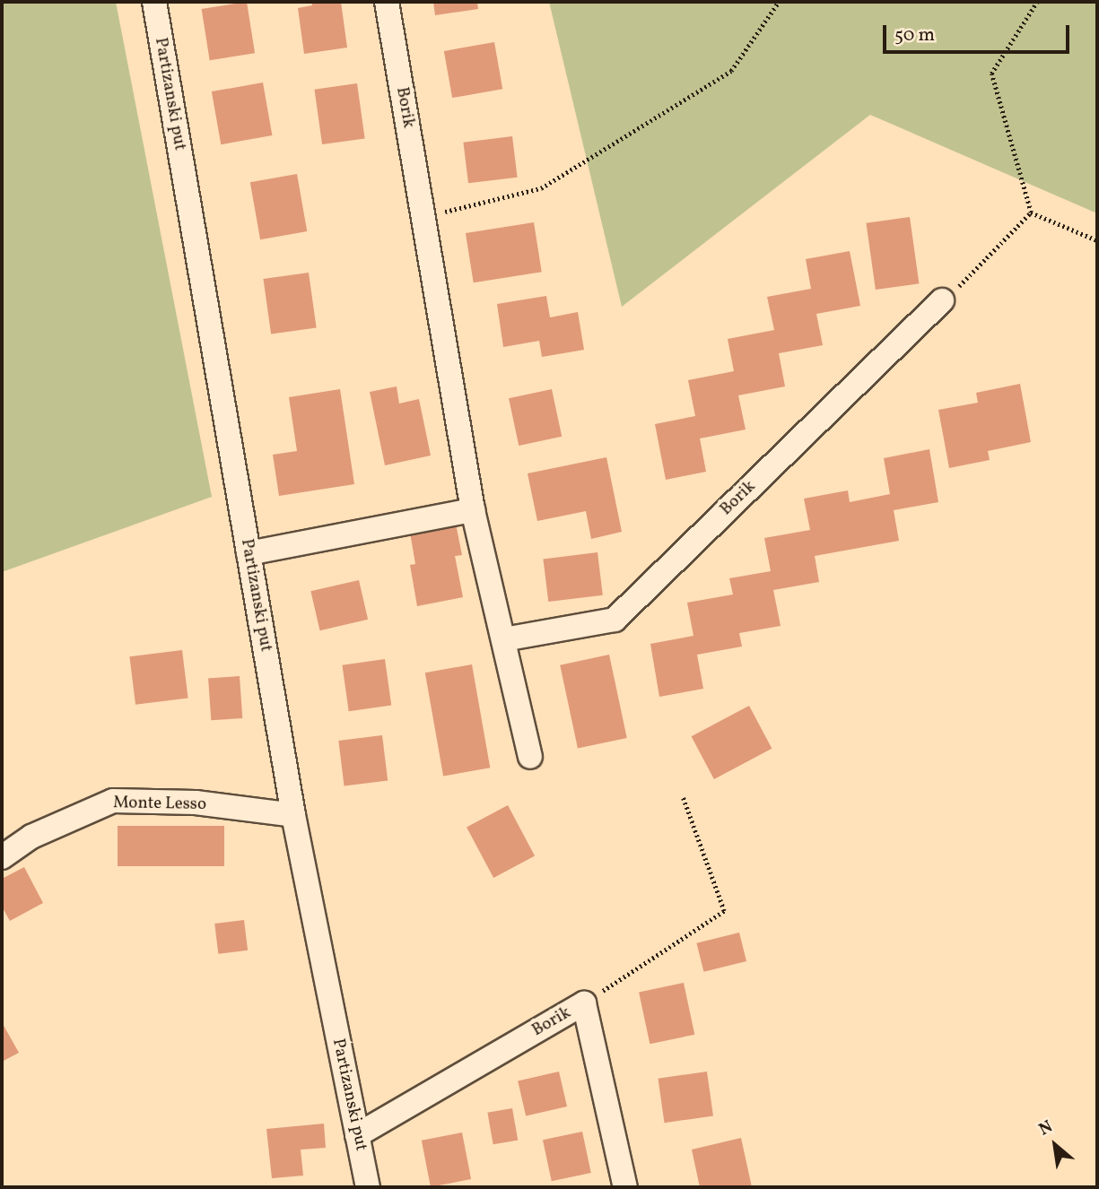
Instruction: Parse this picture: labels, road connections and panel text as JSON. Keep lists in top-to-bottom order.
{
  "streets": {
    "street": ["Partizanski put", "Borik", "Monte Lesso"]
  },
  "crossings": [
    ["Partizanski put", "Borik"],
    ["Partizanski put", "Monte Lesso"]
  ],
  "scale_bar": "50 m",
  "north": "top left"
}
